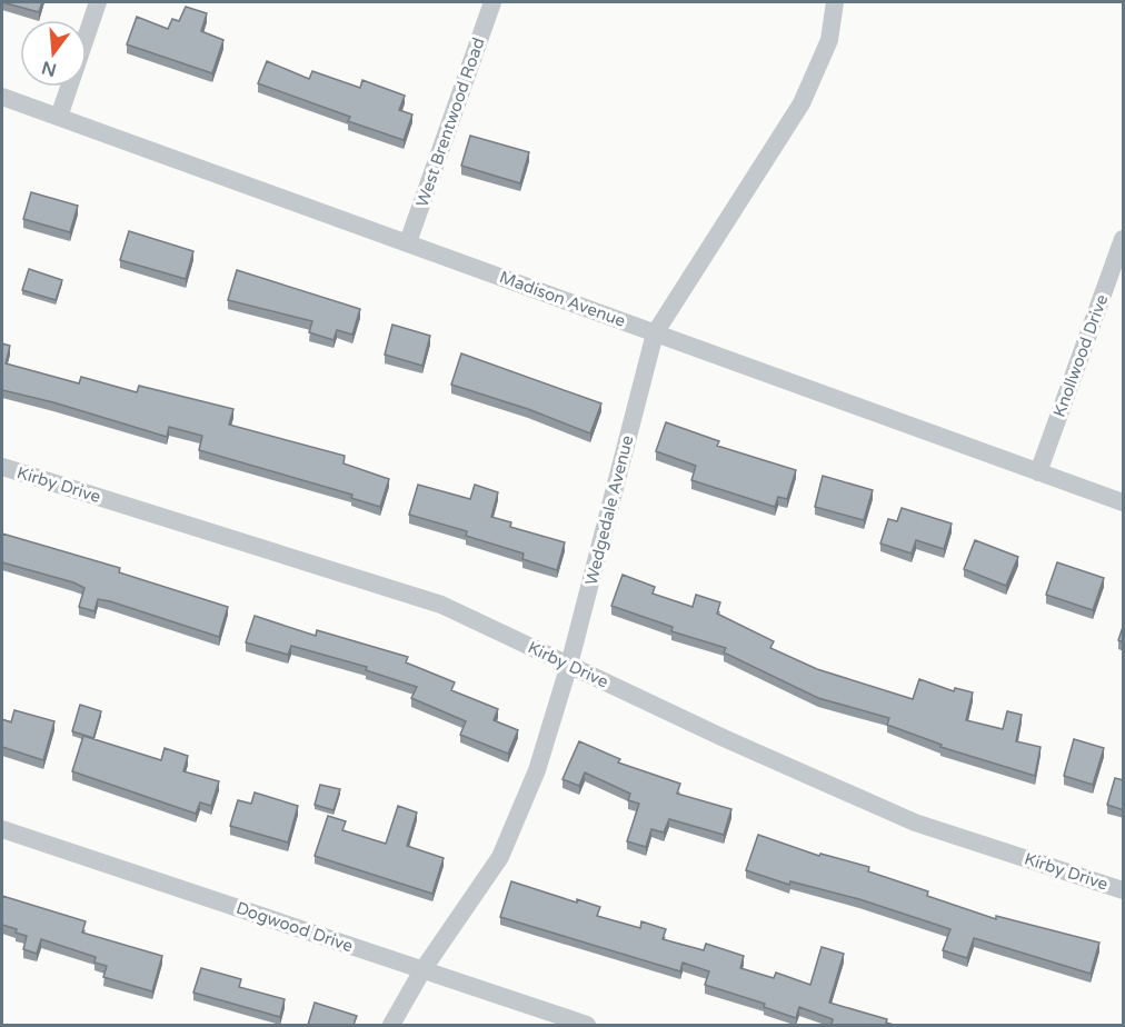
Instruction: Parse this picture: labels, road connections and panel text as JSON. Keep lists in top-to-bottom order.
{
  "streets": {
    "street": [
      "West Brentwood Road",
      "Madison Avenue",
      "Knollwood Drive",
      "Kirby Drive",
      "Wedgedale Avenue",
      "Dogwood Drive"
    ]
  },
  "crossings": [
    ["West Brentwood Road", "Madison Avenue"],
    ["Madison Avenue", "Knollwood Drive"],
    ["Madison Avenue", "Wedgedale Avenue"],
    ["Kirby Drive", "Wedgedale Avenue"],
    ["Wedgedale Avenue", "Dogwood Drive"]
  ],
  "north": "bottom"
}
